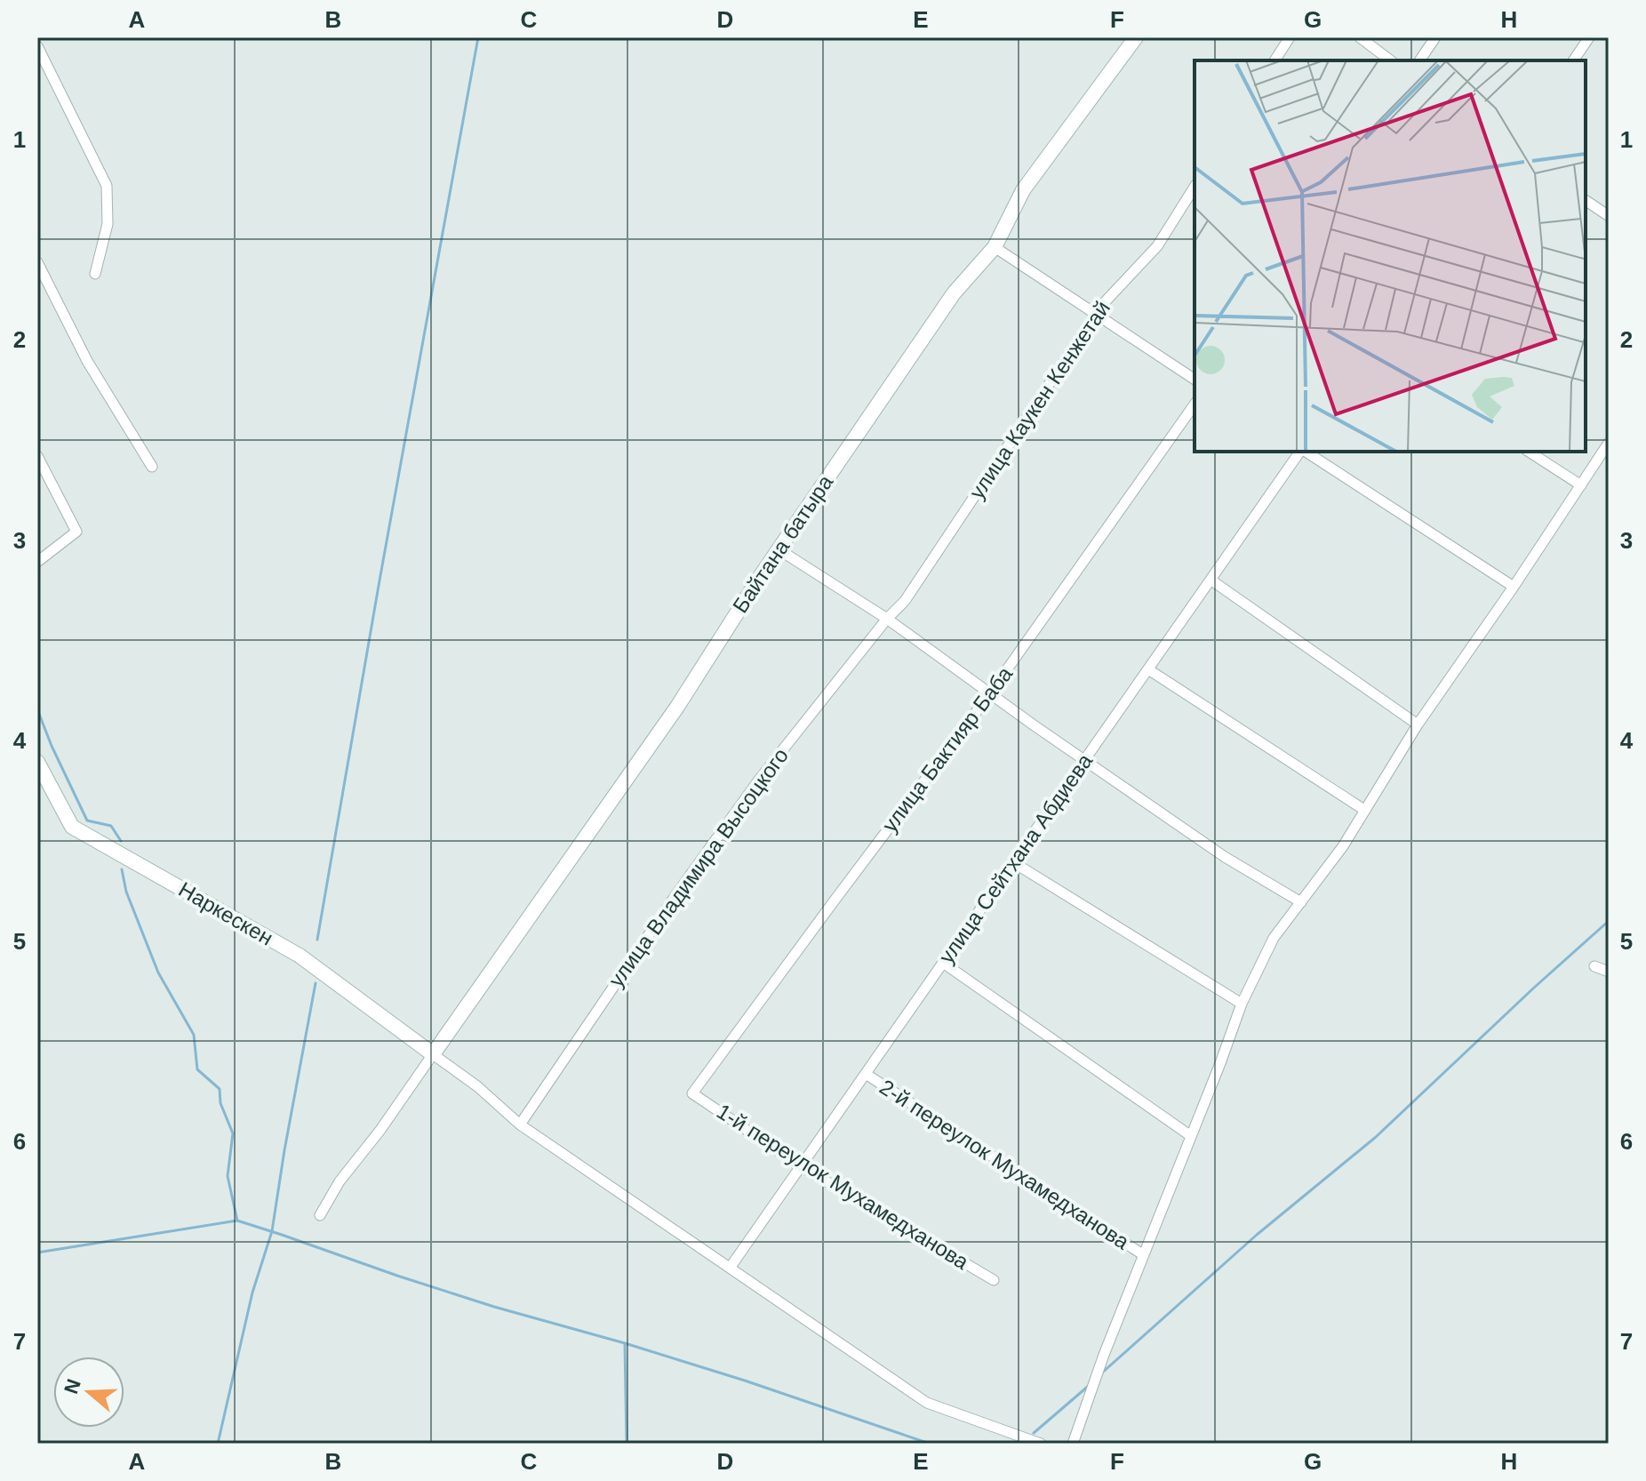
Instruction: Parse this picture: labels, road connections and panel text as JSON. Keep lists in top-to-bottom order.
{
  "streets": {
    "street": [
      "улица Каукен Кенжетай",
      "Байтана батыра",
      "улица Бактияр Баба",
      "улица Сейтхана Абдиева",
      "улица Владимира Высоцкого",
      "Наркескен",
      "2-й переулок Мухамедханова",
      "1-й переулок Мухамедханова"
    ]
  },
  "crossings": [
    ["улица Каукен Кенжетай", "улица Владимира Высоцкого"],
    ["Байтана батыра", "Наркескен"],
    ["улица Бактияр Баба", "1-й переулок Мухамедханова"],
    ["улица Сейтхана Абдиева", "2-й переулок Мухамедханова"],
    ["улица Сейтхана Абдиева", "1-й переулок Мухамедханова"]
  ],
  "north": "left",
  "grid": {
    "columns": [
      "A",
      "B",
      "C",
      "D",
      "E",
      "F",
      "G",
      "H"
    ],
    "rows": [
      "1",
      "2",
      "3",
      "4",
      "5",
      "6",
      "7"
    ]
  }
}
